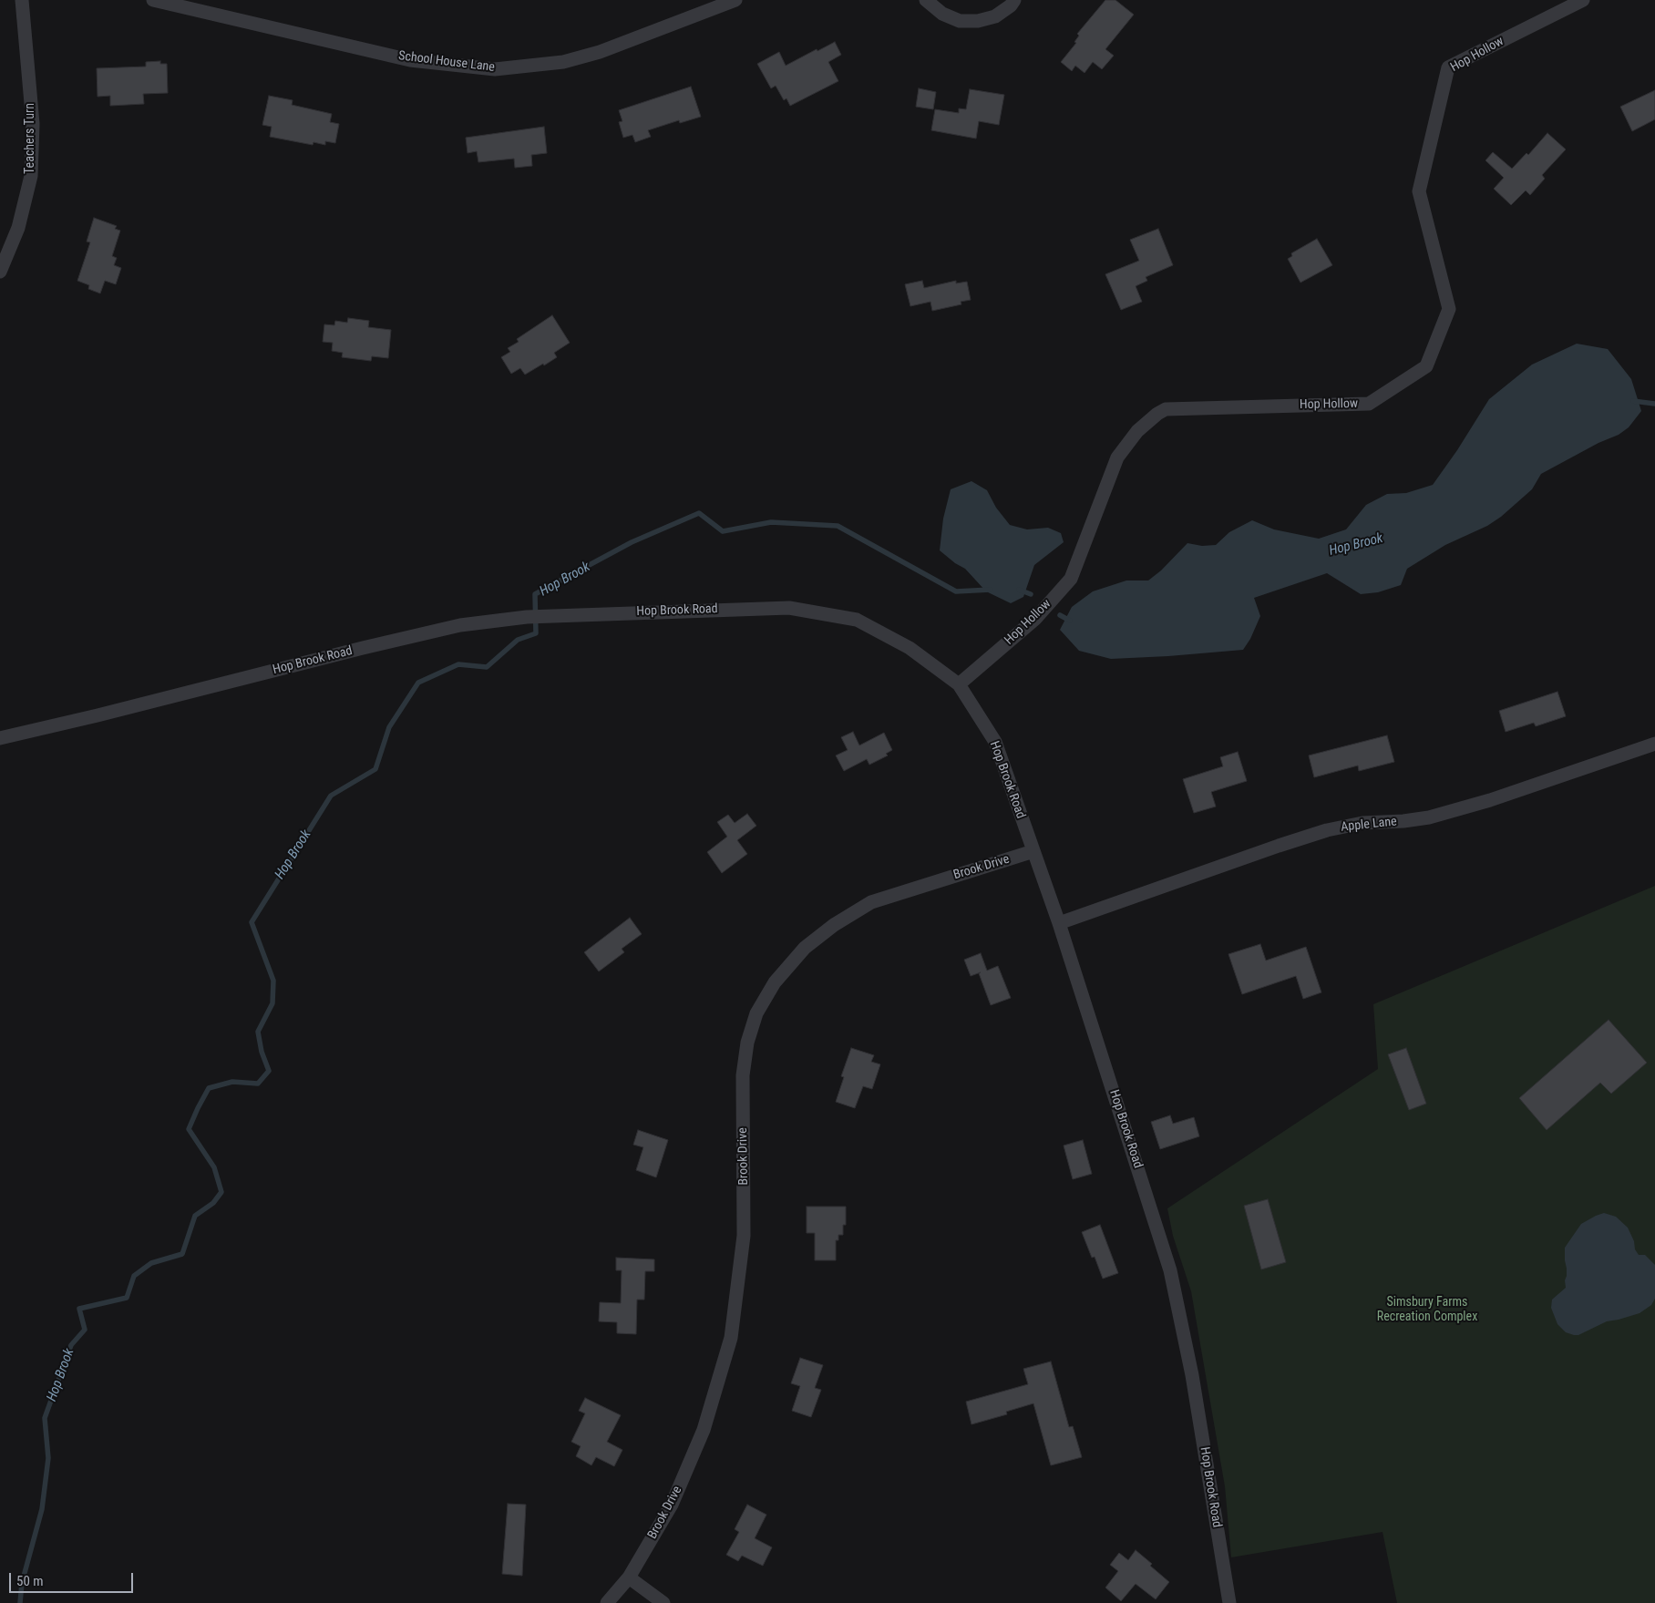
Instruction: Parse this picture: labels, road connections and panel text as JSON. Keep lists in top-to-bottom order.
{
  "streets": {
    "street": [
      "Hop Hollow",
      "School House Lane",
      "Teachers Turn",
      "Hop Brook Road",
      "Apple Lane",
      "Brook Drive"
    ]
  },
  "crossings": [
    ["Hop Hollow", "Hop Brook Road"],
    ["Hop Brook Road", "Apple Lane"],
    ["Hop Brook Road", "Brook Drive"]
  ],
  "water": ["Hop Brook"],
  "parks": ["Simsbury Farms Recreation Complex"],
  "scale_bar": "50 m"
}
